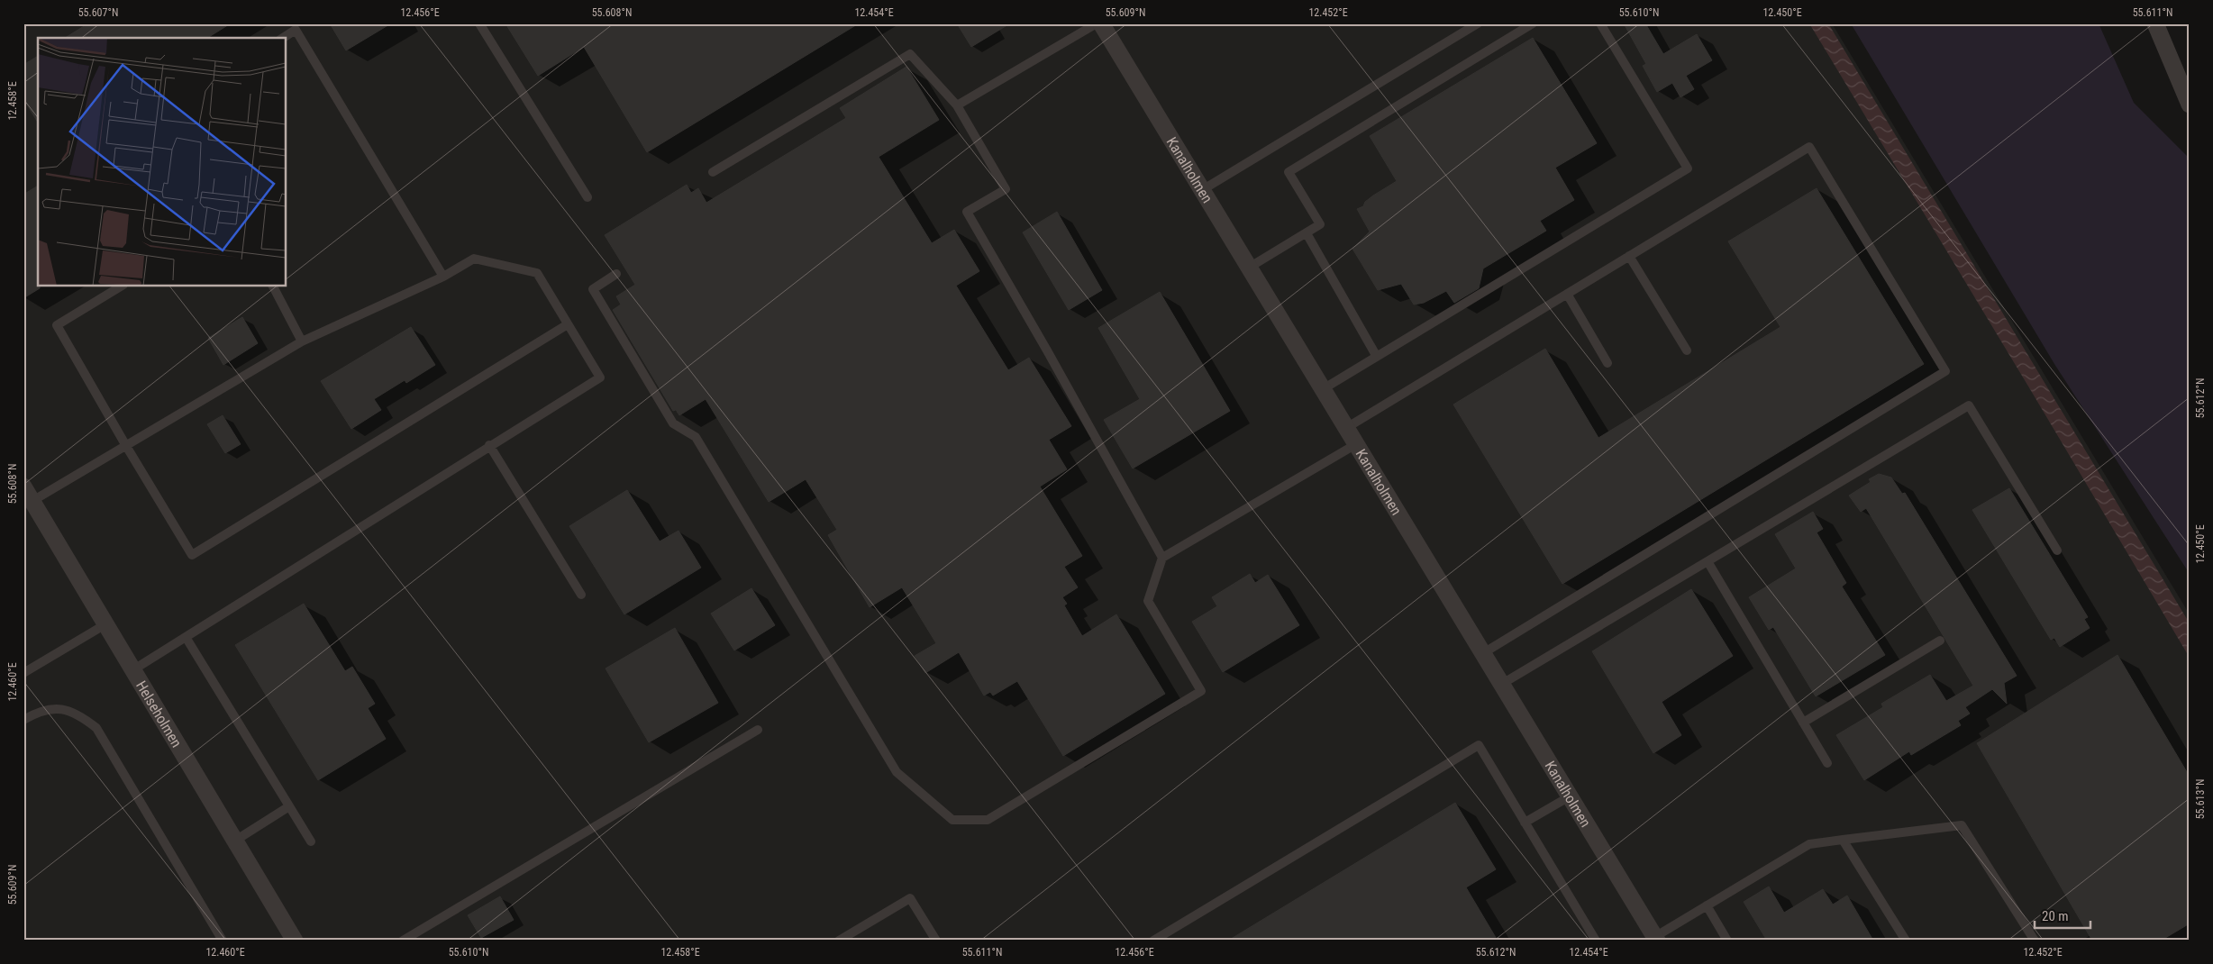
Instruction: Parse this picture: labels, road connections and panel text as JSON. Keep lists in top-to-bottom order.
{
  "streets": {
    "street": ["Kanalholmen", "Helseholmen"]
  },
  "scale_bar": "20 m",
  "coordinates": [
    "55.607°N",
    "12.456°E",
    "55.608°N",
    "12.454°E",
    "55.609°N",
    "12.452°E",
    "55.610°N",
    "12.450°E",
    "55.611°N",
    "12.458°E",
    "55.612°N",
    "12.460°E",
    "55.613°N"
  ]
}
